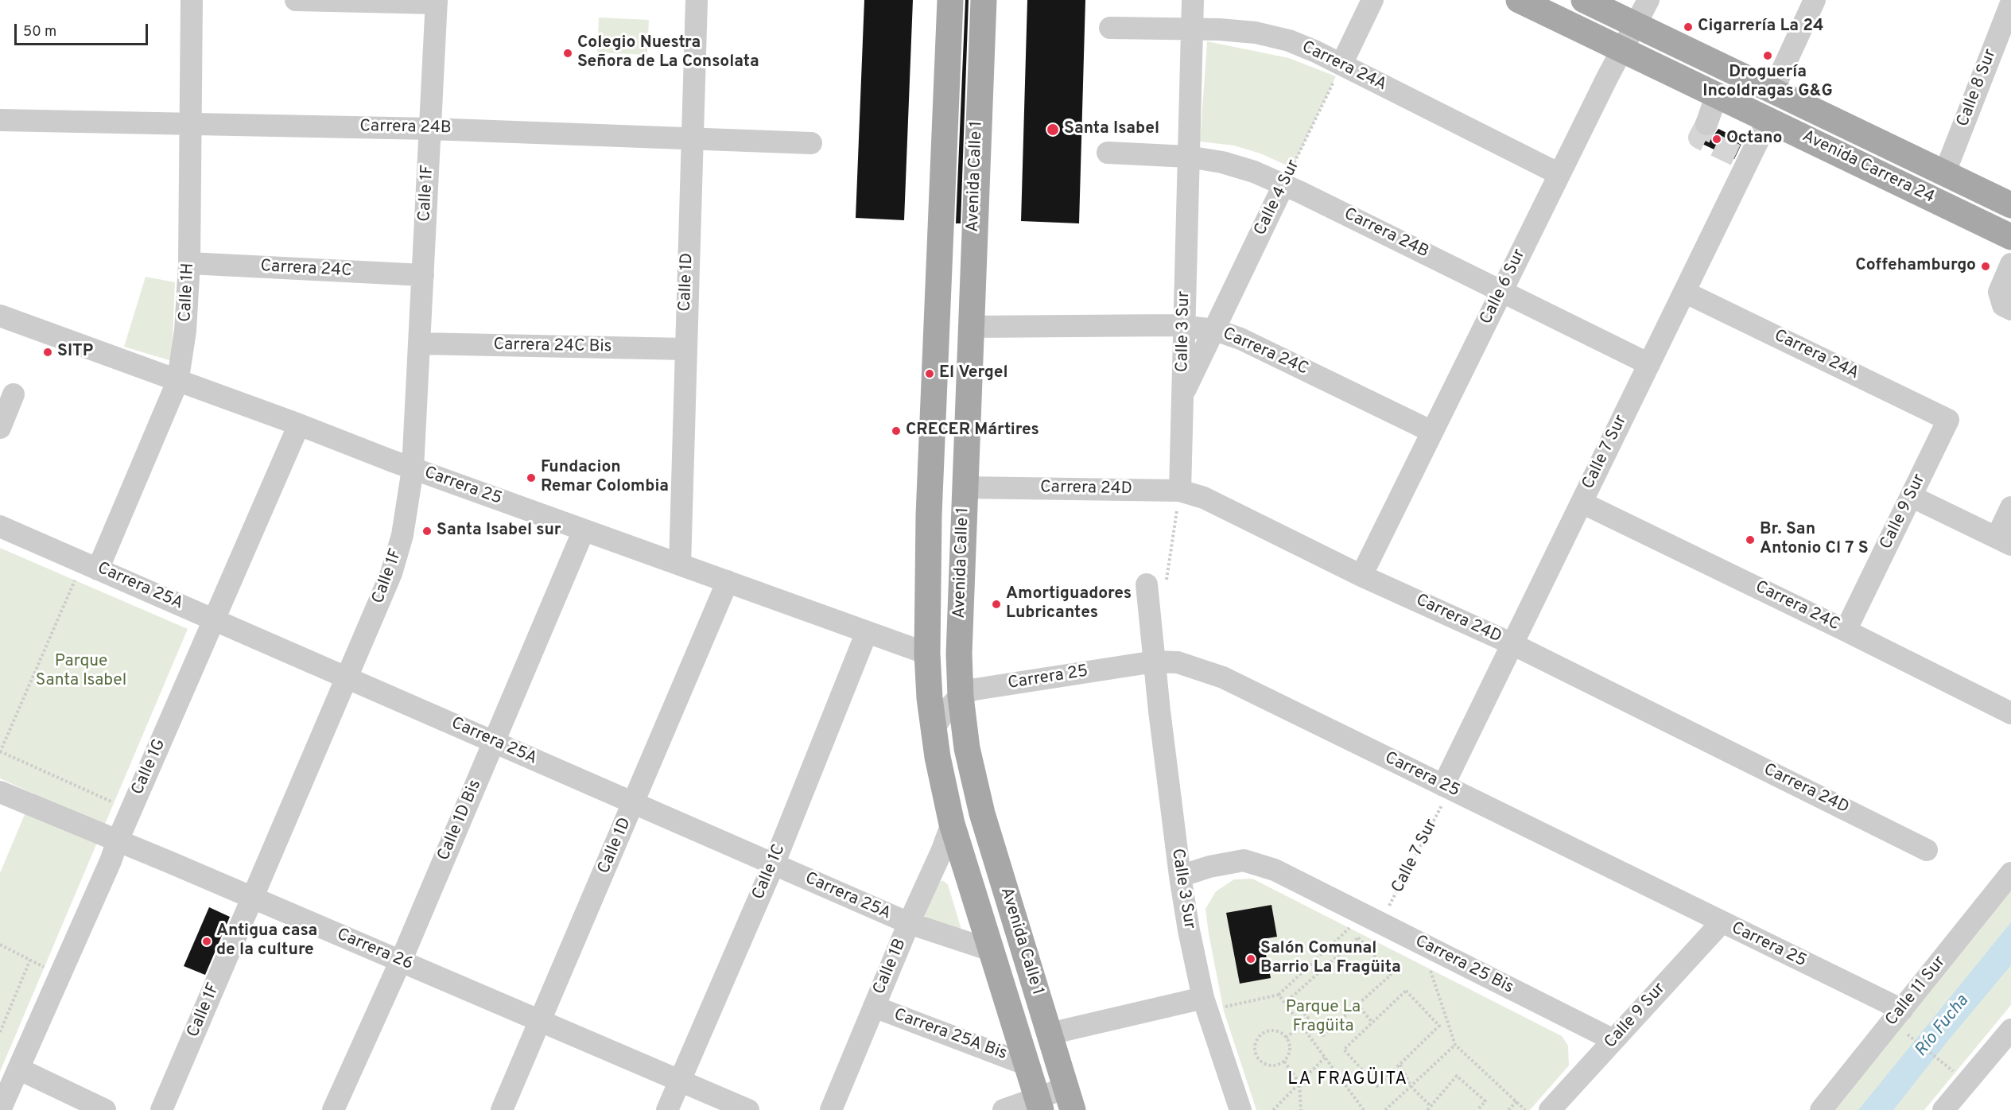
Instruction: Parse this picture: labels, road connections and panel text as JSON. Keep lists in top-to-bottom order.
{
  "streets": {
    "main road": ["Avenida Carrera 24", "Avenida Calle 1"],
    "street": [
      "Carrera 24A",
      "Calle 8 Sur",
      "Carrera 24B",
      "Calle 1F",
      "Calle 4 Sur",
      "Carrera 24C",
      "Calle 1D",
      "Calle 6 Sur",
      "Calle 1H",
      "Calle 3 Sur",
      "Carrera 24C Bis",
      "Calle 7 Sur",
      "Carrera 25",
      "Carrera 24D",
      "Calle 9 Sur",
      "Carrera 25A",
      "Calle 1G",
      "Calle 1D Bis",
      "Calle 1C",
      "Carrera 26",
      "Carrera 25 Bis",
      "Calle 1B",
      "Calle 11 Sur",
      "Carrera 25A Bis"
    ]
  },
  "crossings": [
    ["Carrera 24A", "Calle 4 Sur"],
    ["Carrera 24A", "Calle 6 Sur"],
    ["Carrera 24A", "Calle 3 Sur"],
    ["Carrera 24A", "Calle 7 Sur"],
    ["Carrera 24A", "Calle 9 Sur"],
    ["Calle 8 Sur", "Avenida Carrera 24"],
    ["Carrera 24B", "Calle 1F"],
    ["Carrera 24B", "Calle 4 Sur"],
    ["Carrera 24B", "Calle 1D"],
    ["Carrera 24B", "Calle 6 Sur"],
    ["Carrera 24B", "Calle 1H"],
    ["Carrera 24B", "Calle 3 Sur"],
    ["Carrera 24B", "Calle 7 Sur"],
    ["Avenida Carrera 24", "Calle 6 Sur"],
    ["Avenida Carrera 24", "Calle 7 Sur"],
    ["Avenida Calle 1", "Carrera 24C"],
    ["Avenida Calle 1", "Carrera 25"],
    ["Avenida Calle 1", "Carrera 24D"],
    ["Avenida Calle 1", "Carrera 25A"],
    ["Avenida Calle 1", "Calle 1B"],
    ["Avenida Calle 1", "Carrera 25A Bis"],
    ["Calle 1F", "Carrera 24C"],
    ["Calle 1F", "Carrera 24C Bis"],
    ["Calle 1F", "Carrera 25"],
    ["Calle 1F", "Carrera 25A"],
    ["Calle 1F", "Carrera 26"],
    ["Calle 4 Sur", "Carrera 24C"],
    ["Calle 4 Sur", "Calle 3 Sur"],
    ["Carrera 24C", "Calle 6 Sur"],
    ["Carrera 24C", "Calle 1H"],
    ["Carrera 24C", "Calle 3 Sur"],
    ["Carrera 24C", "Calle 7 Sur"],
    ["Carrera 24C", "Calle 9 Sur"],
    ["Calle 1D", "Carrera 24C Bis"],
    ["Calle 1D", "Carrera 25"],
    ["Calle 1D", "Carrera 25A"],
    ["Calle 1D", "Carrera 26"],
    ["Calle 6 Sur", "Carrera 24D"],
    ["Calle 1H", "Carrera 25"],
    ["Calle 1H", "Carrera 25A"],
    ["Calle 3 Sur", "Carrera 25"],
    ["Calle 3 Sur", "Carrera 24D"],
    ["Calle 3 Sur", "Carrera 25 Bis"],
    ["Calle 7 Sur", "Carrera 25"],
    ["Calle 7 Sur", "Carrera 24D"],
    ["Calle 7 Sur", "Carrera 25 Bis"],
    ["Carrera 25", "Calle 9 Sur"],
    ["Carrera 25", "Calle 1G"],
    ["Carrera 25", "Calle 1D Bis"],
    ["Carrera 25", "Calle 1C"],
    ["Carrera 25", "Calle 11 Sur"],
    ["Calle 9 Sur", "Carrera 25 Bis"],
    ["Carrera 25A", "Calle 1G"],
    ["Carrera 25A", "Calle 1D Bis"],
    ["Carrera 25A", "Calle 1C"],
    ["Carrera 25A", "Calle 1B"],
    ["Calle 1G", "Carrera 26"],
    ["Calle 1D Bis", "Carrera 26"],
    ["Calle 1C", "Carrera 26"],
    ["Calle 1B", "Carrera 25A Bis"]
  ],
  "districts": ["LA FRAGÜITA"],
  "water": ["Río Fucha"],
  "parks": ["Parque Santa Isabel", "Parque La Fragüita"],
  "places": [
    "Cigarrería La 24",
    "Colegio Nuestra Señora de La Consolata",
    "Droguería Incoldragas G&G",
    "Santa Isabel",
    "Octano",
    "Coffehamburgo",
    "SITP",
    "El Vergel",
    "CRECER Mártires",
    "Fundacion Remar Colombia",
    "Santa Isabel sur",
    "Br. San Antonio Cl 7 S",
    "Amortiguadores Lubricantes",
    "Antigua casa de la culture",
    "Salón Comunal Barrio La Fragüita"
  ],
  "scale_bar": "50 m"
}
